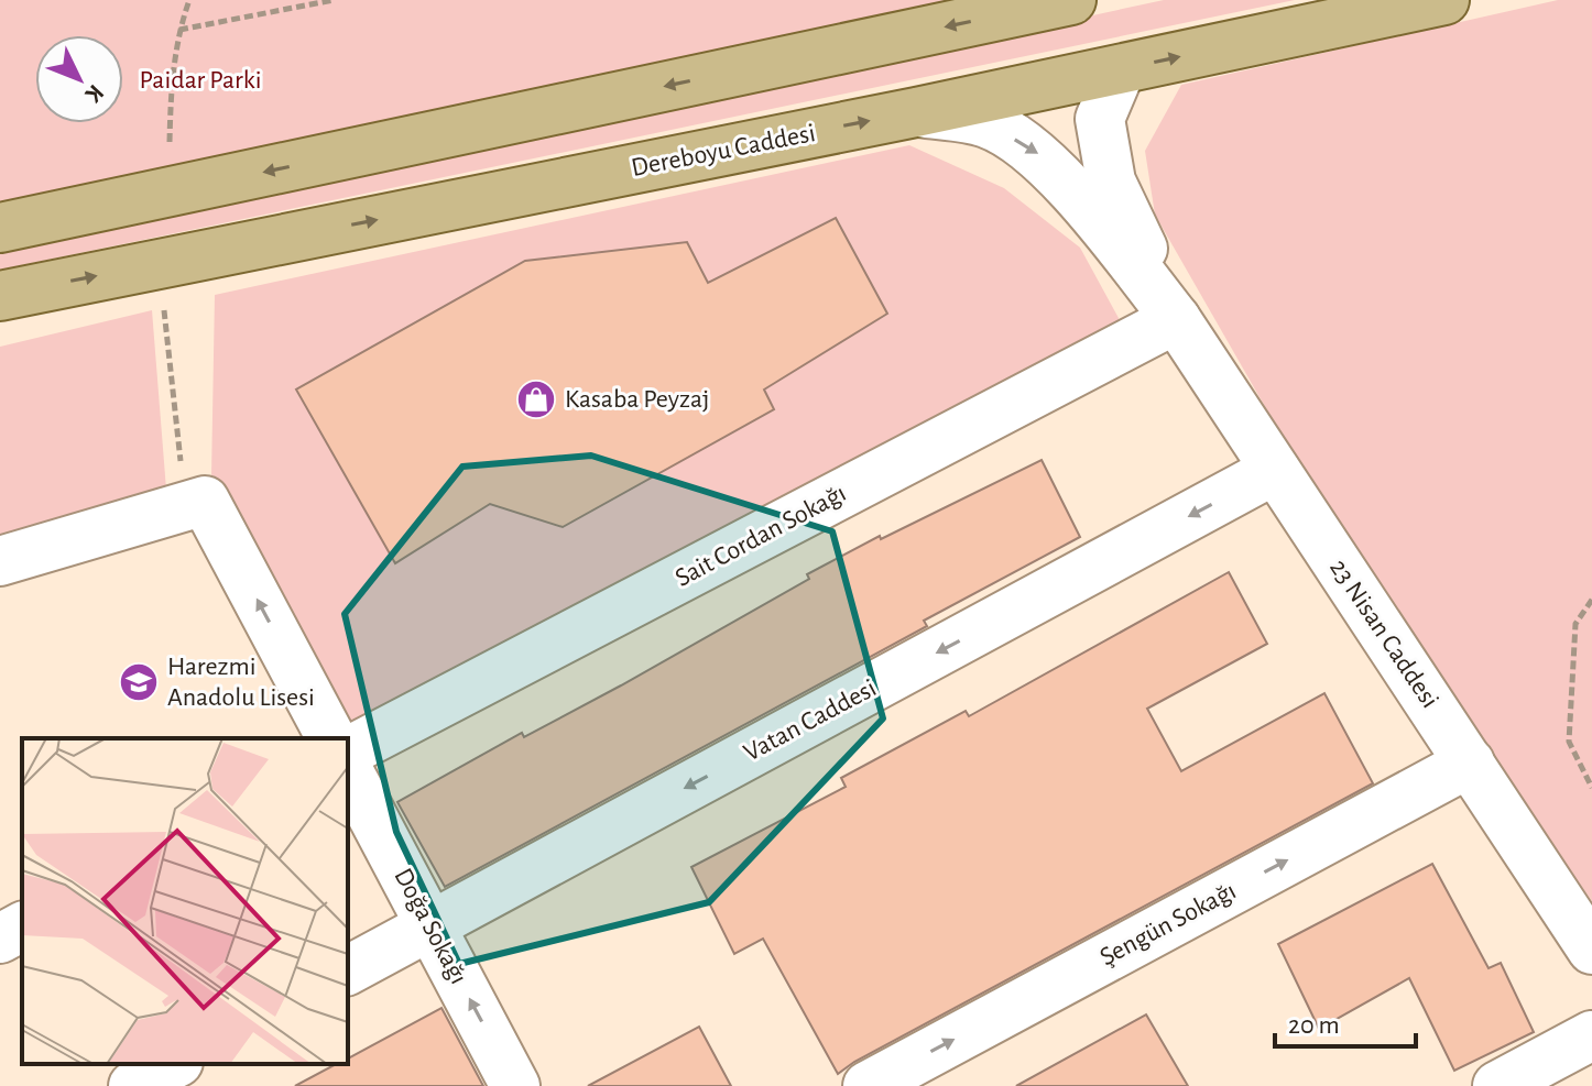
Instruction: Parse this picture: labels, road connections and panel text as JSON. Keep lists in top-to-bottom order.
{
  "streets": {
    "main road": ["Dereboyu Caddesi"],
    "street": [
      "Sait Cordan Sokağı",
      "23 Nisan Caddesi",
      "Vatan Caddesi",
      "Şengün Sokağı",
      "Doğa Sokağı"
    ]
  },
  "crossings": [
    ["Sait Cordan Sokağı", "23 Nisan Caddesi"],
    ["23 Nisan Caddesi", "Vatan Caddesi"],
    ["23 Nisan Caddesi", "Şengün Sokağı"],
    ["Vatan Caddesi", "Doğa Sokağı"]
  ],
  "one_way": ["Vatan Caddesi", "Şengün Sokağı", "Doğa Sokağı"],
  "parks": ["Paidar Parki"],
  "places": {
    "shop": ["Kasaba Peyzaj"],
    "school or university": ["Harezmi Anadolu Lisesi"]
  },
  "scale_bar": "20 m",
  "north": "bottom right"
}
